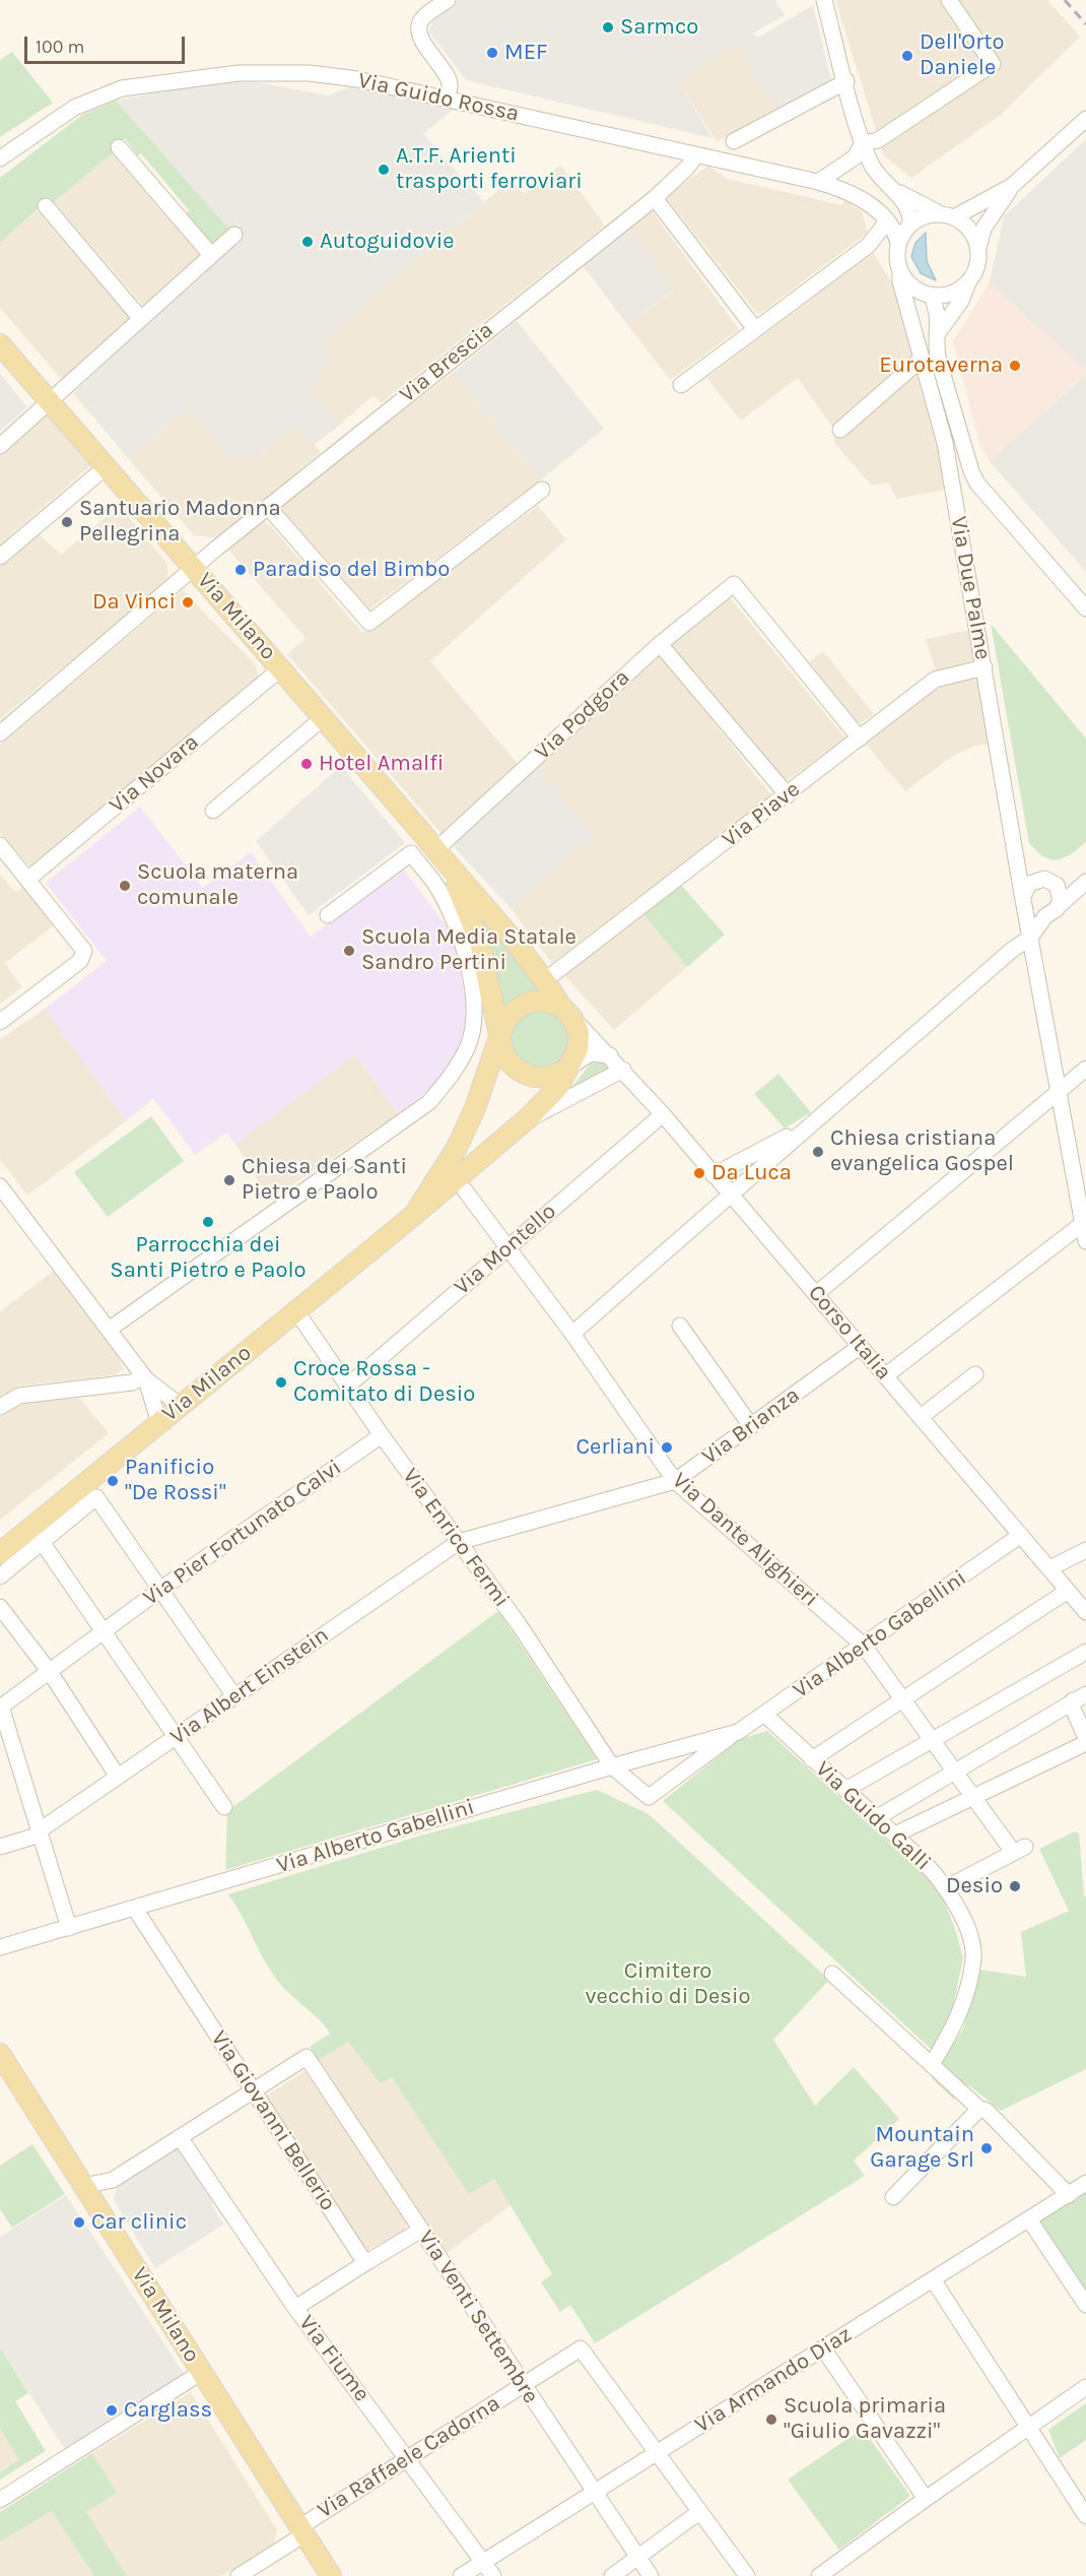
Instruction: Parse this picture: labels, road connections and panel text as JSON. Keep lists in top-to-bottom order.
{
  "streets": {
    "main road": ["Via Milano"],
    "street": [
      "Via Guido Rossa",
      "Via Brescia",
      "Via Due Palme",
      "Via Podgora",
      "Via Novara",
      "Via Piave",
      "Via Montello",
      "Corso Italia",
      "Via Brianza",
      "Via Pier Fortunato Calvi",
      "Via Enrico Fermi",
      "Via Dante Alighieri",
      "Via Alberto Gabellini",
      "Via Albert Einstein",
      "Via Guido Galli",
      "Via Giovanni Bellerio",
      "Via Venti Settembre",
      "Via Fiume",
      "Via Armando Diaz",
      "Via Raffaele Cadorna"
    ]
  },
  "crossings": [
    ["Via Guido Rossa", "Via Brescia"],
    ["Via Guido Rossa", "Via Due Palme"],
    ["Via Brescia", "Via Milano"],
    ["Via Due Palme", "Via Piave"],
    ["Via Milano", "Via Podgora"],
    ["Via Milano", "Via Novara"],
    ["Via Milano", "Via Piave"],
    ["Via Milano", "Corso Italia"],
    ["Via Milano", "Via Enrico Fermi"],
    ["Via Milano", "Via Raffaele Cadorna"],
    ["Via Podgora", "Via Piave"],
    ["Via Montello", "Corso Italia"],
    ["Via Montello", "Via Enrico Fermi"],
    ["Via Montello", "Via Dante Alighieri"],
    ["Corso Italia", "Via Brianza"],
    ["Corso Italia", "Via Alberto Gabellini"],
    ["Via Brianza", "Via Enrico Fermi"],
    ["Via Brianza", "Via Dante Alighieri"],
    ["Via Brianza", "Via Albert Einstein"],
    ["Via Pier Fortunato Calvi", "Via Enrico Fermi"],
    ["Via Enrico Fermi", "Via Alberto Gabellini"],
    ["Via Enrico Fermi", "Via Albert Einstein"],
    ["Via Dante Alighieri", "Via Alberto Gabellini"],
    ["Via Dante Alighieri", "Via Guido Galli"],
    ["Via Alberto Gabellini", "Via Guido Galli"],
    ["Via Alberto Gabellini", "Via Giovanni Bellerio"],
    ["Via Giovanni Bellerio", "Via Venti Settembre"],
    ["Via Venti Settembre", "Via Armando Diaz"],
    ["Via Venti Settembre", "Via Raffaele Cadorna"],
    ["Via Fiume", "Via Armando Diaz"],
    ["Via Fiume", "Via Raffaele Cadorna"],
    ["Via Armando Diaz", "Via Raffaele Cadorna"]
  ],
  "parks": ["Cimitero vecchio di Desio"],
  "places": [
    "Sarmco",
    "MEF",
    "Dell'Orto Daniele",
    "A.T.F. Arienti trasporti ferroviari",
    "Autoguidovie",
    "Eurotaverna",
    "Santuario Madonna Pellegrina",
    "Paradiso del Bimbo",
    "Da Vinci",
    "Hotel Amalfi",
    "Scuola materna comunale",
    "Scuola Media Statale Sandro Pertini",
    "Chiesa cristiana evangelica Gospel",
    "Da Luca",
    "Chiesa dei Santi Pietro e Paolo",
    "Parrocchia dei Santi Pietro e Paolo",
    "Croce Rossa - Comitato di Desio",
    "Cerliani",
    "Panificio \"De Rossi\"",
    "Desio",
    "Mountain Garage Srl",
    "Car clinic",
    "Carglass",
    "Scuola primaria \"Giulio Gavazzi\""
  ],
  "scale_bar": "100 m"
}
